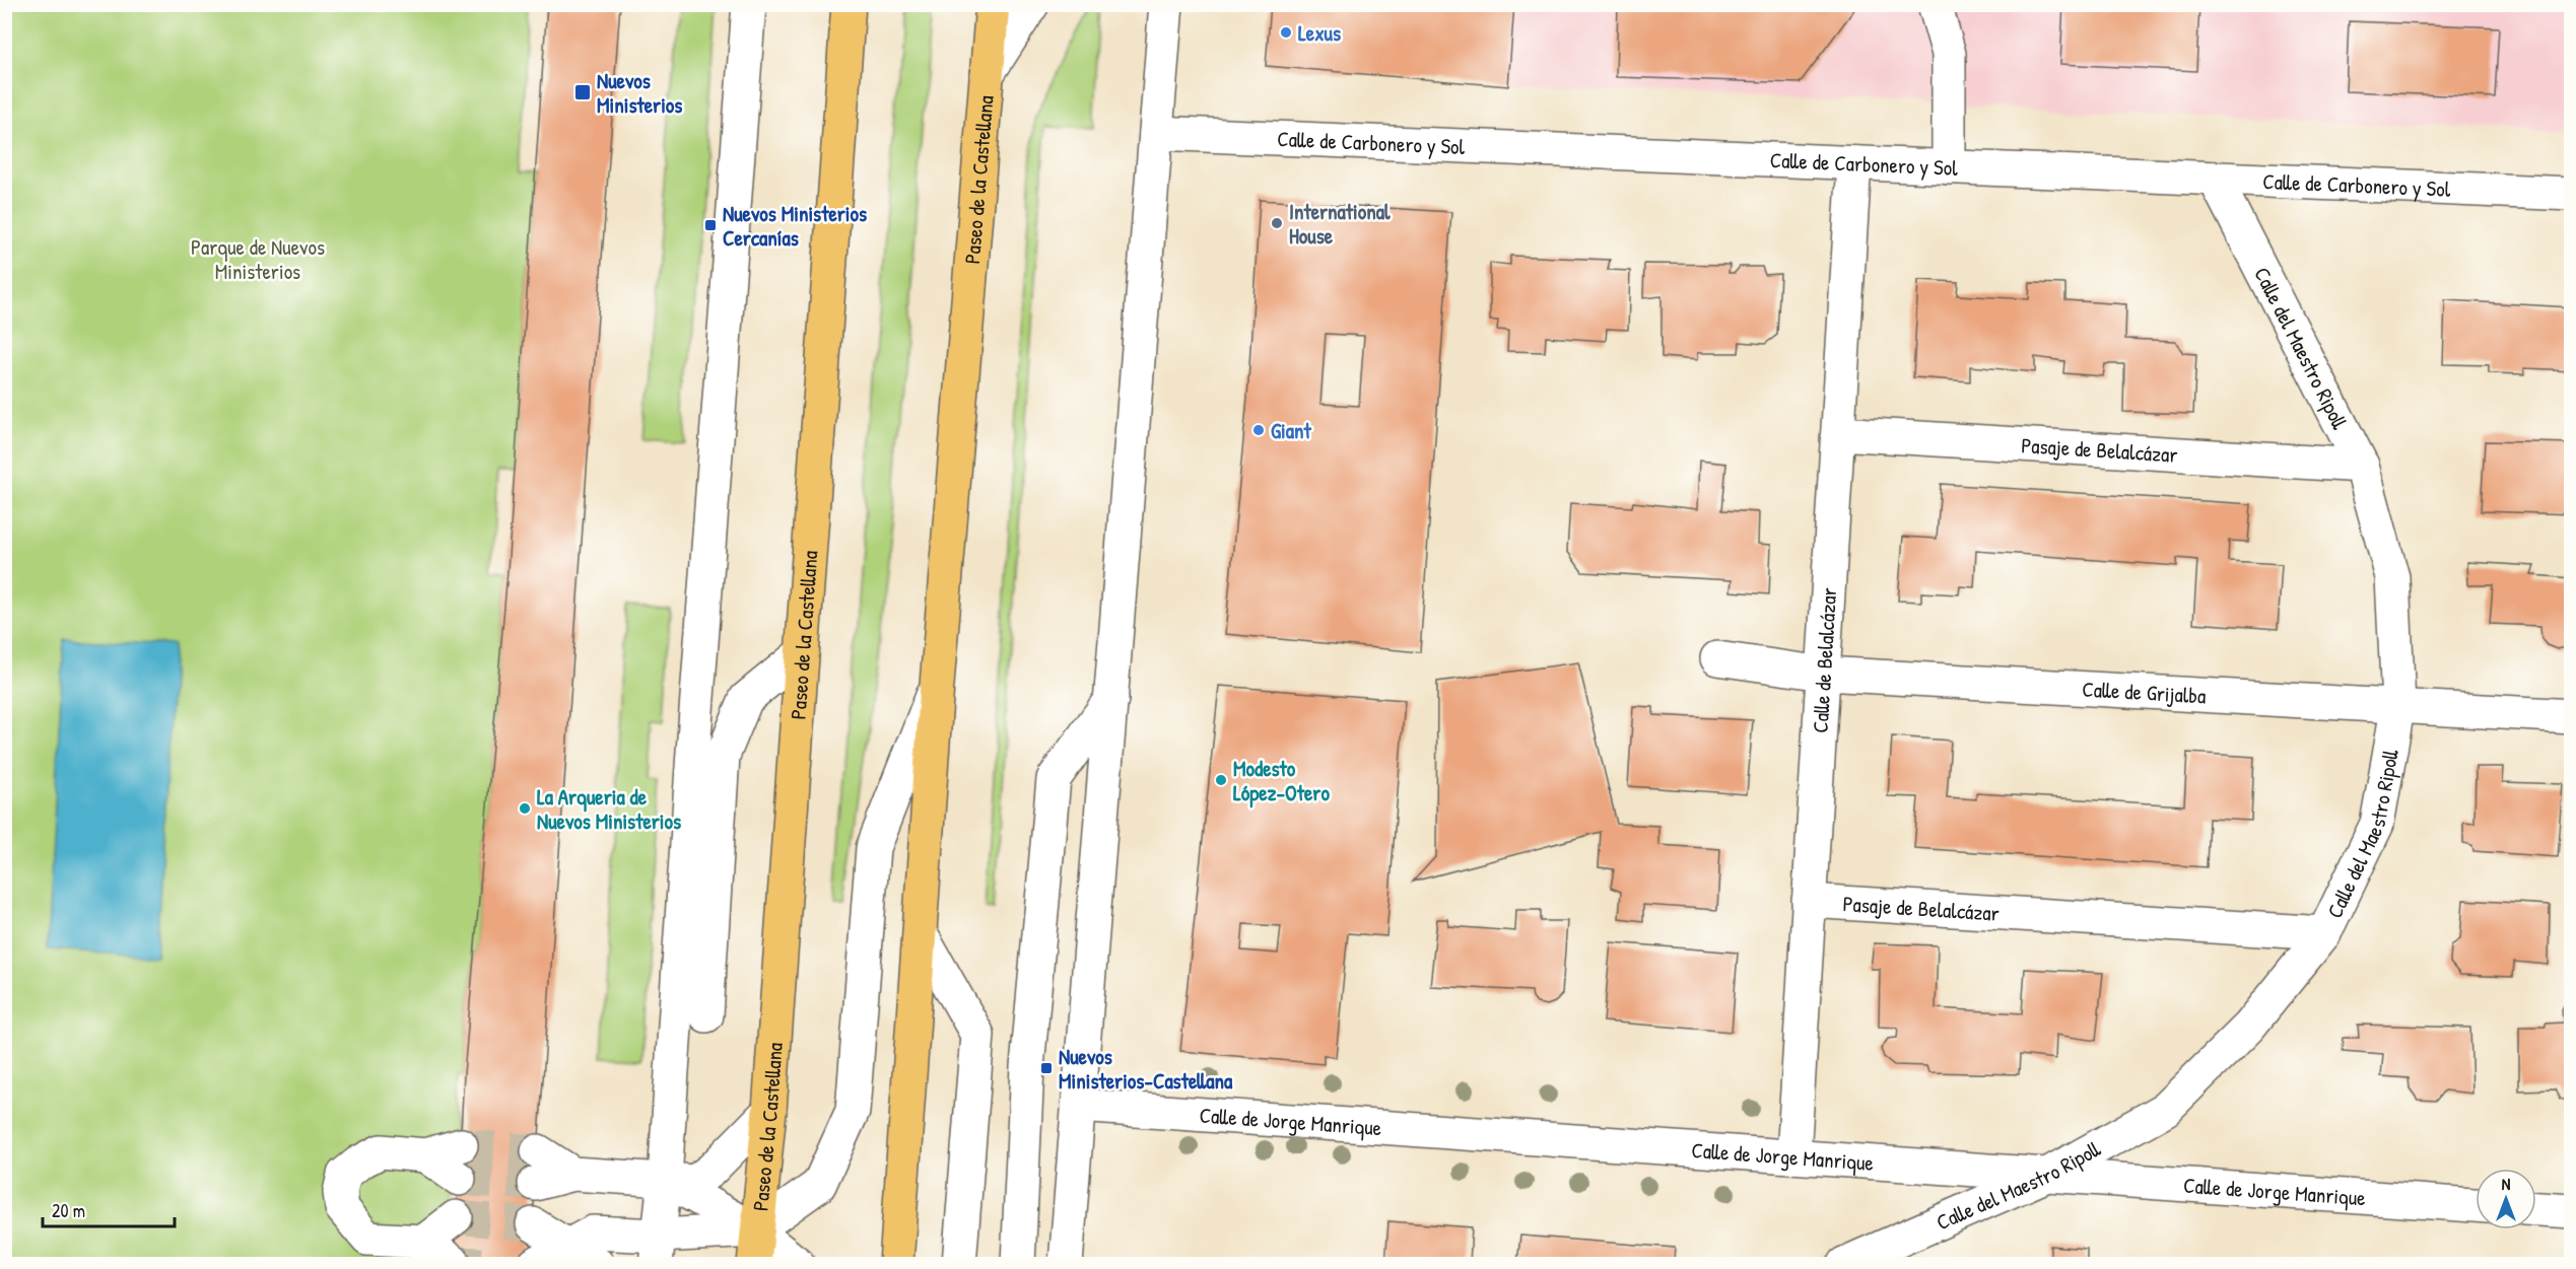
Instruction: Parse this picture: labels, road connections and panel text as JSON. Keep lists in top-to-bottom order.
{
  "streets": {
    "highway": ["Paseo de la Castellana"],
    "street": [
      "Calle de Carbonero y Sol",
      "Calle del Maestro Ripoll",
      "Pasaje de Belalcázar",
      "Calle de Belalcázar",
      "Calle de Grijalba",
      "Calle de Jorge Manrique"
    ]
  },
  "crossings": [
    ["Calle de Carbonero y Sol", "Calle del Maestro Ripoll"],
    ["Calle de Carbonero y Sol", "Calle de Belalcázar"],
    ["Calle del Maestro Ripoll", "Pasaje de Belalcázar"],
    ["Calle del Maestro Ripoll", "Calle de Grijalba"],
    ["Calle del Maestro Ripoll", "Calle de Jorge Manrique"],
    ["Pasaje de Belalcázar", "Calle de Belalcázar"],
    ["Calle de Belalcázar", "Calle de Grijalba"],
    ["Calle de Belalcázar", "Calle de Jorge Manrique"]
  ],
  "parks": ["Parque de Nuevos Ministerios"],
  "places": {
    "other": [
      "Lexus",
      "International House",
      "Giant",
      "Modesto López-Otero",
      "La Arqueria de Nuevos Ministerios"
    ],
    "transit": ["Nuevos Ministerios", "Nuevos Ministerios Cercanías", "Nuevos Ministerios-Castellana"]
  },
  "scale_bar": "20 m",
  "north": "top"
}
